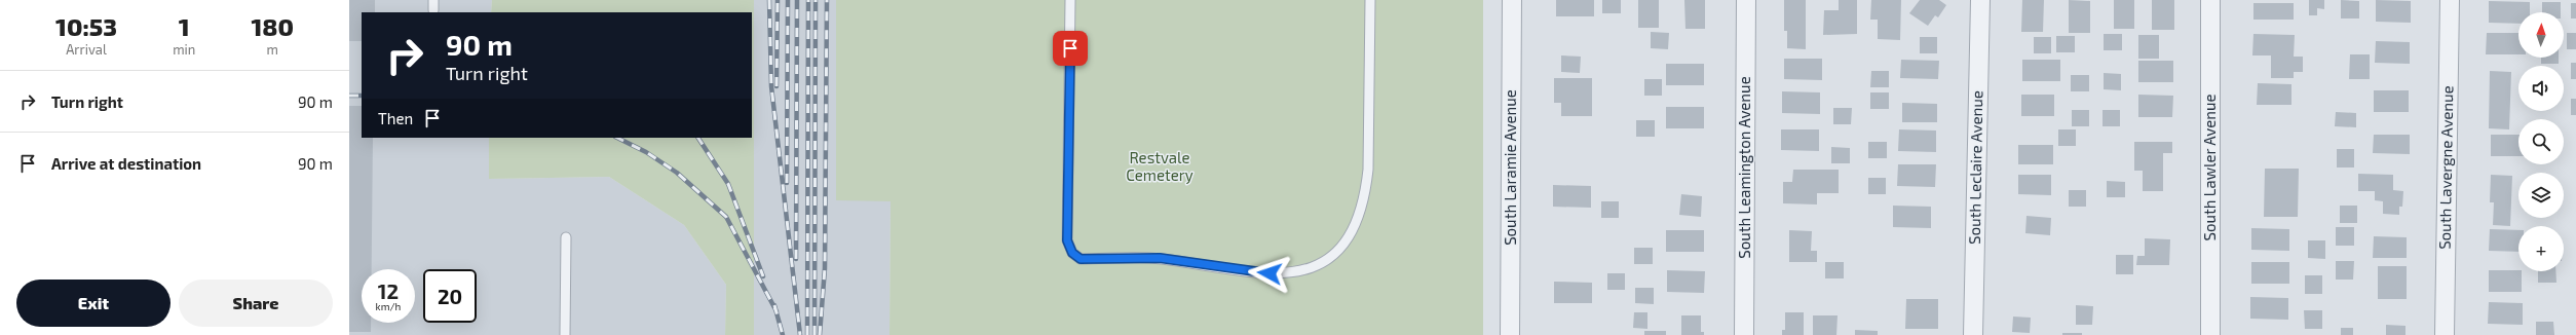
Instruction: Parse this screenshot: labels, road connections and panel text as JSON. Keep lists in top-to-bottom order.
{
  "streets": {
    "street": [
      "South Laramie Avenue",
      "South Leamington Avenue",
      "South Leclaire Avenue",
      "South Lawler Avenue",
      "South Lavergne Avenue"
    ]
  },
  "parks": ["Restvale Cemetery"],
  "north": "top",
  "page": {
    "eta": [
      "10:53",
      "Arrival",
      "1",
      "min",
      "180",
      "m"
    ],
    "map_buttons": "+",
    "turn": ["90 m", "Turn right"],
    "list": [
      {
        "name": "Turn right",
        "value": "90 m"
      },
      {
        "name": "Arrive at destination",
        "value": "90 m"
      }
    ],
    "then": "Then",
    "speed": "12 km/h",
    "limit": "20",
    "buttons": ["Exit", "Share"]
  }
}
